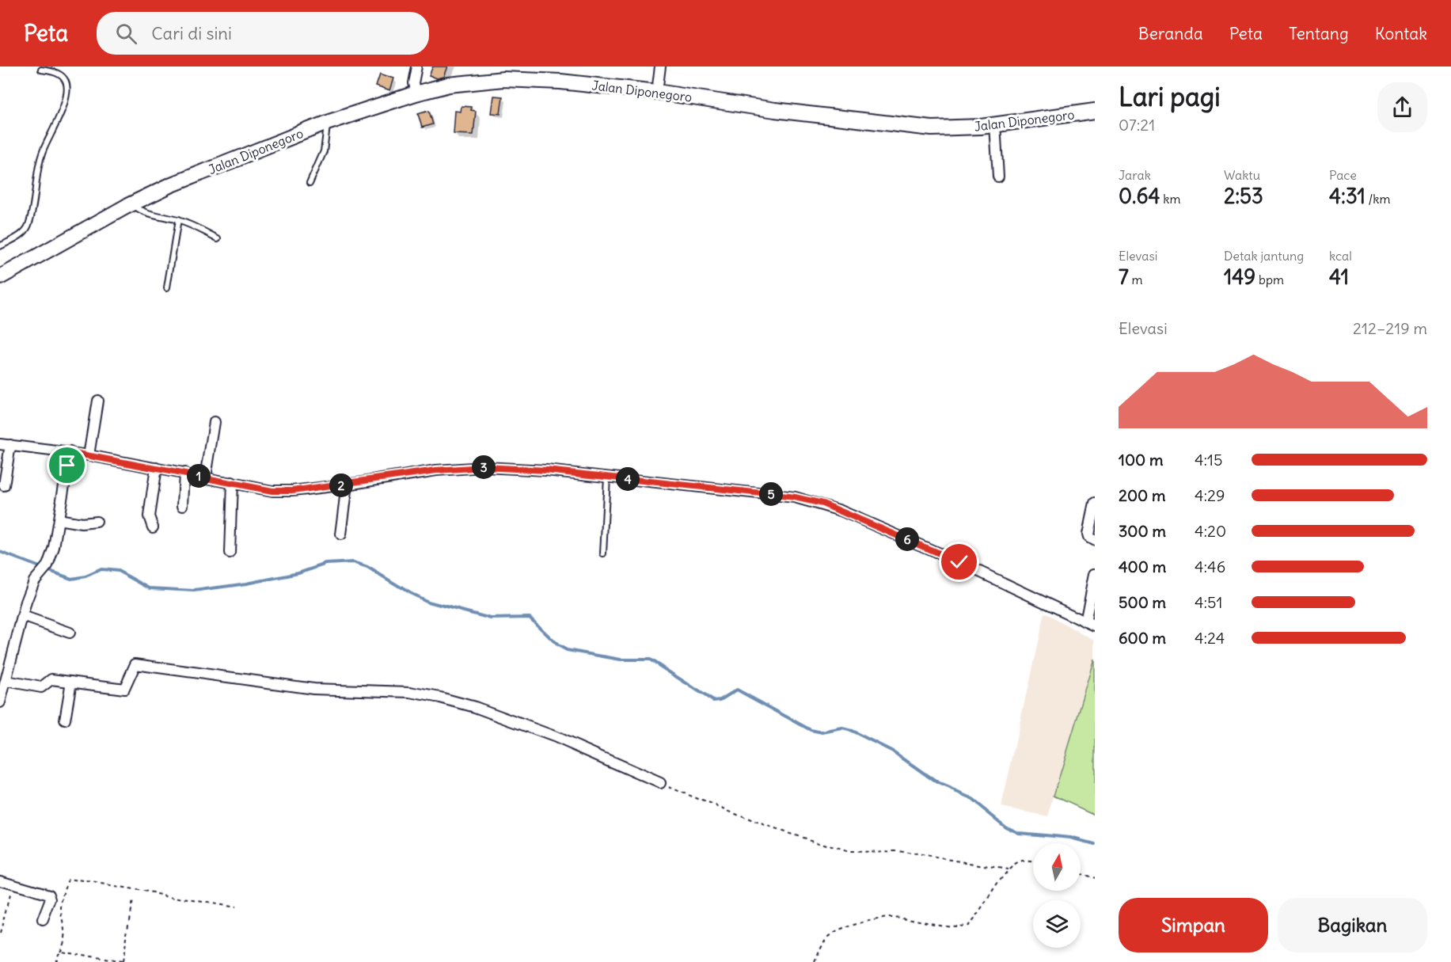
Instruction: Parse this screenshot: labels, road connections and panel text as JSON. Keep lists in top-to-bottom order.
{
  "streets": {
    "main road": ["Jalan Diponegoro"]
  },
  "north": "top",
  "page": {
    "header": "Peta",
    "search": "Cari di sini",
    "nav": [
      "Beranda",
      "Peta",
      "Tentang",
      "Kontak"
    ],
    "heading": ["Lari pagi", "07:21"],
    "stats": [
      ["Jarak", "0.64 km"],
      ["Waktu", "2:53"],
      ["Pace", "4:31 /km"],
      ["Elevasi", "7 m"],
      ["Detak jantung", "149 bpm"],
      ["kcal", "41"]
    ],
    "chart": ["Elevasi", "212–219 m"],
    "list": [
      {
        "name": "100 m",
        "note": "4:15"
      },
      {
        "name": "200 m",
        "note": "4:29"
      },
      {
        "name": "300 m",
        "note": "4:20"
      },
      {
        "name": "400 m",
        "note": "4:46"
      },
      {
        "name": "500 m",
        "note": "4:51"
      },
      {
        "name": "600 m",
        "note": "4:24"
      }
    ],
    "pins": [
      "3",
      "1",
      "4",
      "2",
      "5",
      "6"
    ],
    "buttons": ["Simpan", "Bagikan"]
  }
}
